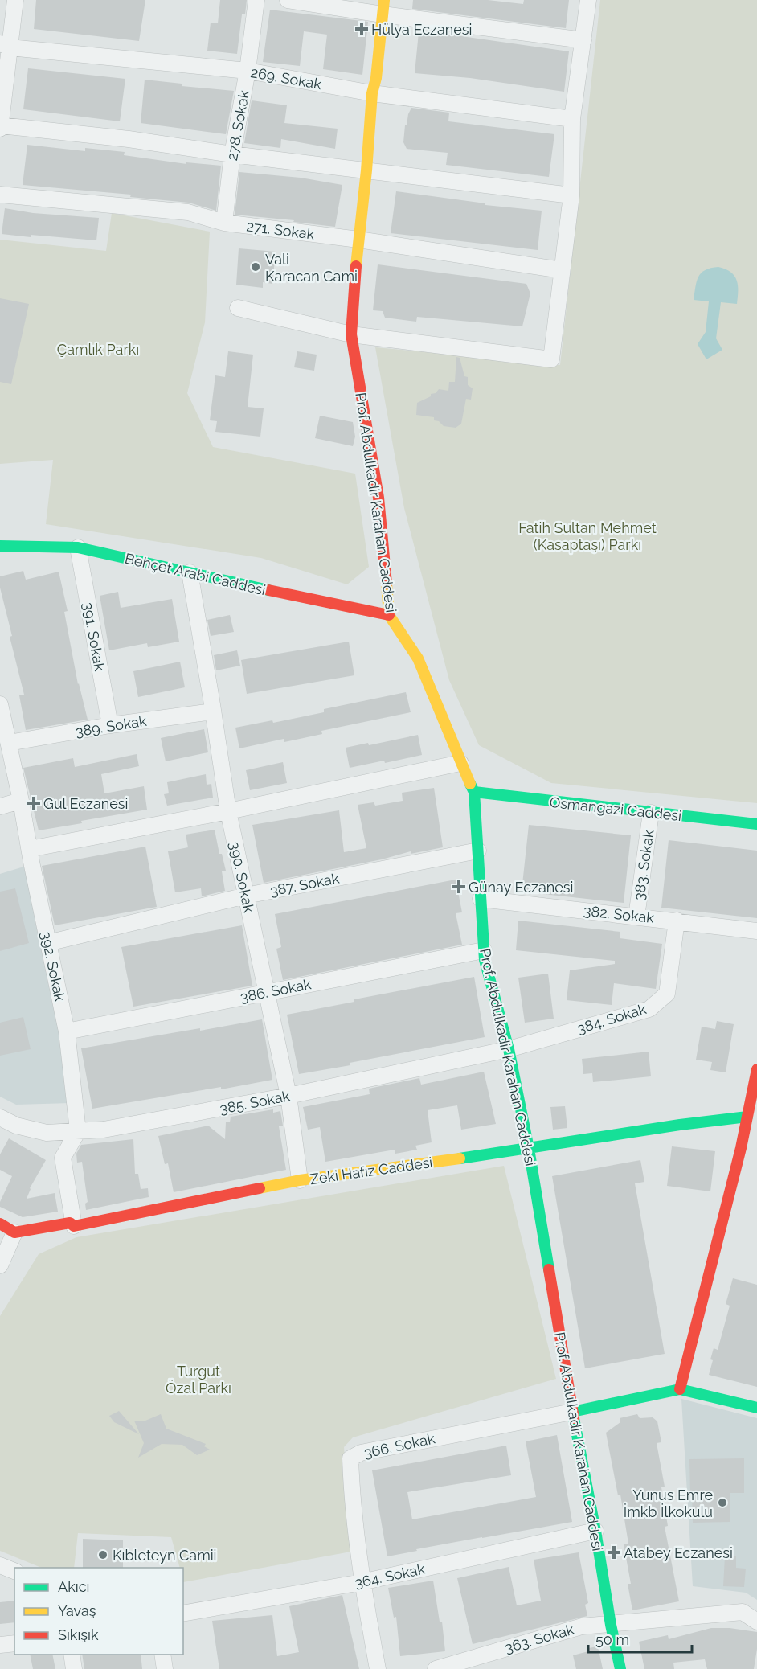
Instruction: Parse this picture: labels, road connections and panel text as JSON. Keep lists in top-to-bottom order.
{
  "streets": {
    "main road": [
      "Prof. Abdulkadir Karahan Caddesi",
      "Behçet Arabi Caddesi",
      "Osmangazi Caddesi",
      "Zeki Hafız Caddesi"
    ],
    "street": [
      "269. Sokak",
      "278. Sokak",
      "271. Sokak",
      "391. Sokak",
      "389. Sokak",
      "383. Sokak",
      "390. Sokak",
      "387. Sokak",
      "382. Sokak",
      "392. Sokak",
      "386. Sokak",
      "384. Sokak",
      "385. Sokak",
      "366. Sokak",
      "364. Sokak",
      "363. Sokak"
    ]
  },
  "crossings": [
    ["269. Sokak", "278. Sokak"],
    ["269. Sokak", "Prof. Abdulkadir Karahan Caddesi"],
    ["278. Sokak", "271. Sokak"],
    ["271. Sokak", "Prof. Abdulkadir Karahan Caddesi"],
    ["Prof. Abdulkadir Karahan Caddesi", "Behçet Arabi Caddesi"],
    ["Prof. Abdulkadir Karahan Caddesi", "Osmangazi Caddesi"],
    ["Prof. Abdulkadir Karahan Caddesi", "387. Sokak"],
    ["Prof. Abdulkadir Karahan Caddesi", "382. Sokak"],
    ["Prof. Abdulkadir Karahan Caddesi", "386. Sokak"],
    ["Prof. Abdulkadir Karahan Caddesi", "384. Sokak"],
    ["Prof. Abdulkadir Karahan Caddesi", "385. Sokak"],
    ["Prof. Abdulkadir Karahan Caddesi", "Zeki Hafız Caddesi"],
    ["Prof. Abdulkadir Karahan Caddesi", "366. Sokak"],
    ["Prof. Abdulkadir Karahan Caddesi", "364. Sokak"],
    ["Prof. Abdulkadir Karahan Caddesi", "363. Sokak"],
    ["Behçet Arabi Caddesi", "391. Sokak"],
    ["Behçet Arabi Caddesi", "390. Sokak"],
    ["391. Sokak", "389. Sokak"],
    ["389. Sokak", "390. Sokak"],
    ["389. Sokak", "392. Sokak"],
    ["Osmangazi Caddesi", "383. Sokak"],
    ["383. Sokak", "382. Sokak"],
    ["390. Sokak", "387. Sokak"],
    ["390. Sokak", "386. Sokak"],
    ["390. Sokak", "385. Sokak"],
    ["390. Sokak", "Zeki Hafız Caddesi"],
    ["387. Sokak", "392. Sokak"],
    ["382. Sokak", "384. Sokak"],
    ["392. Sokak", "386. Sokak"],
    ["392. Sokak", "385. Sokak"],
    ["384. Sokak", "385. Sokak"],
    ["366. Sokak", "364. Sokak"]
  ],
  "parks": ["Çamlık Parkı", "Fatih Sultan Mehmet (Kasaptaşı) Parkı", "Turgut Özal Parkı"],
  "places": {
    "health": [
      "Hülya Eczanesi",
      "Gul Eczanesi",
      "Günay Eczanesi",
      "Atabey Eczanesi"
    ],
    "other": ["Vali Karacan Cami", "Yunus Emre İmkb İlkokulu", "Kıbleteyn Camii"]
  },
  "legend": ["Akıcı", "Yavaş", "Sıkışık"],
  "scale_bar": "50 m"
}
